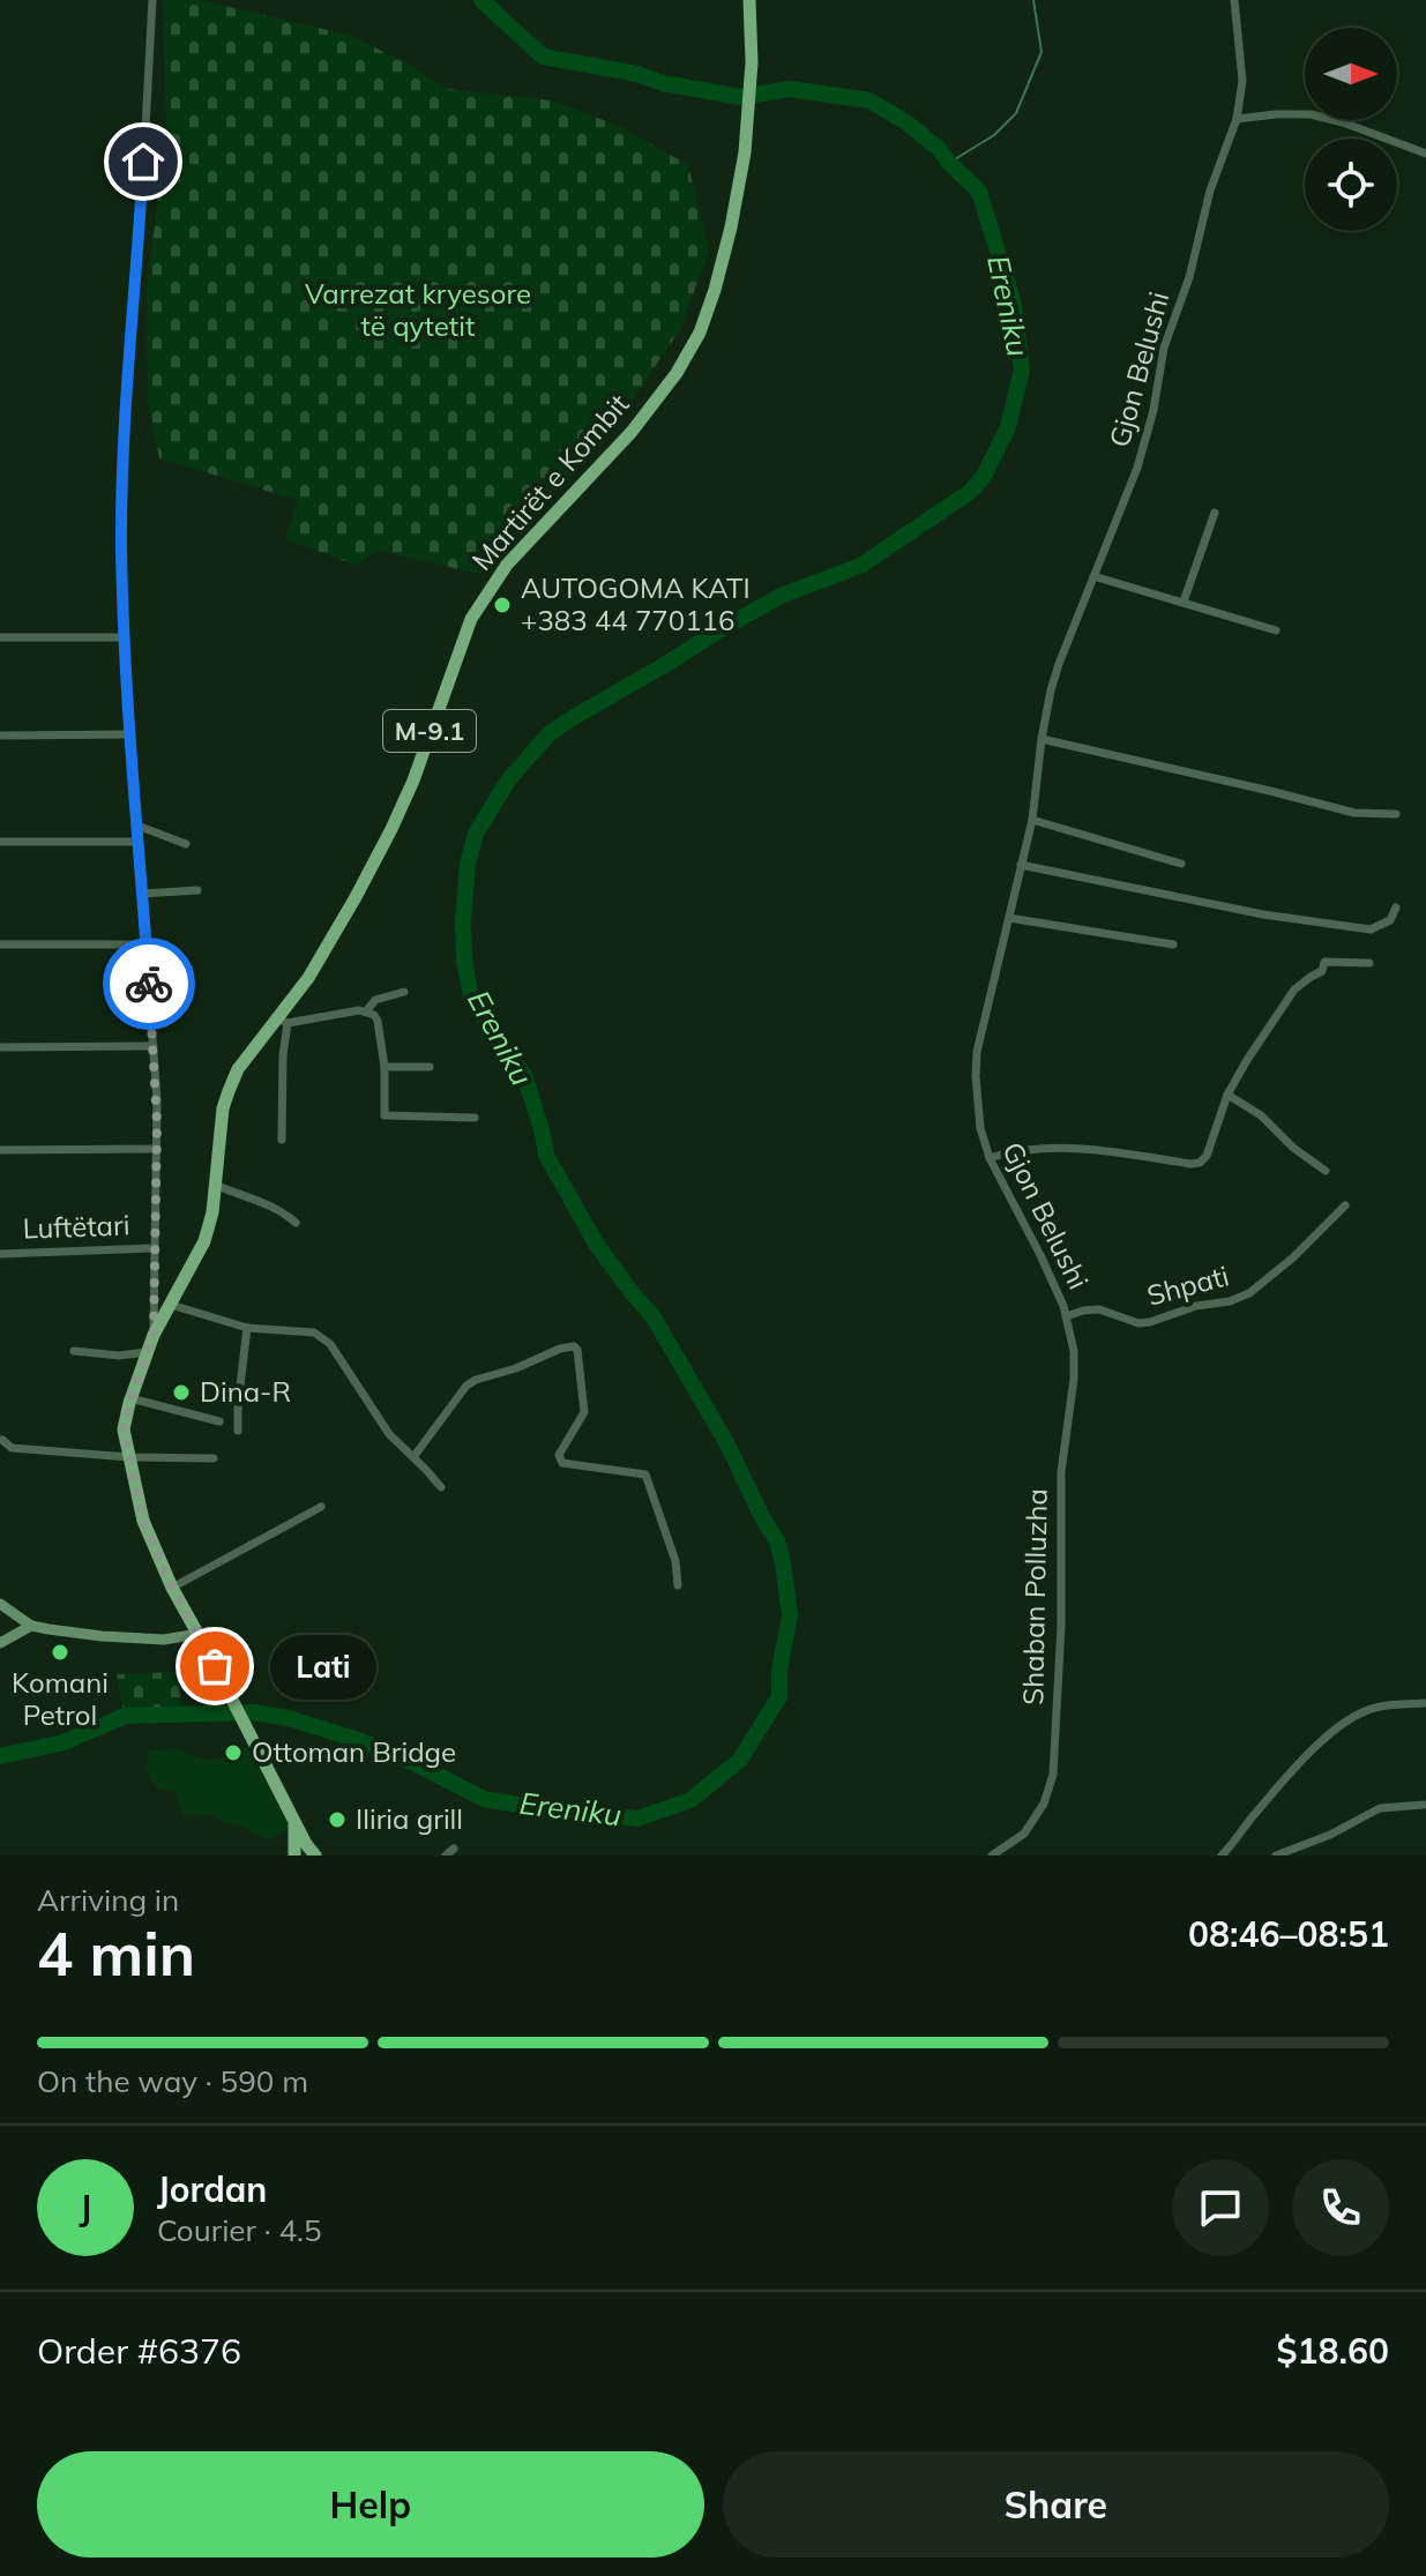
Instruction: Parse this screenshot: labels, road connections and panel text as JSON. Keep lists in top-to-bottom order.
{
  "streets": {
    "main road": ["Martirët e Kombit", "M-9.1"],
    "street": [
      "Gjon Belushi",
      "Luftëtari",
      "Shpati",
      "Shaban Polluzha"
    ]
  },
  "crossings": [
    ["Gjon Belushi", "Shpati"],
    ["Gjon Belushi", "Shaban Polluzha"],
    ["Martirët e Kombit", "M-9.1"],
    ["Shpati", "Shaban Polluzha"]
  ],
  "water": ["Ereniku"],
  "parks": ["Varrezat kryesore të qytetit"],
  "places": [
    "AUTOGOMA KATI +383 44 770116",
    "Dina-R",
    "Komani Petrol",
    "Lati",
    "Ottoman Bridge",
    "Iliria grill"
  ],
  "north": "right",
  "page": {
    "bubble": "Lati",
    "heading": ["4 min", "Arriving in", "08:46–08:51"],
    "panel": [
      "Jordan",
      "Courier · 4.5",
      "Order #6376",
      "$18.60"
    ],
    "bar": "On the way · 590 m",
    "round": "J",
    "buttons": ["Help", "Share"]
  }
}
